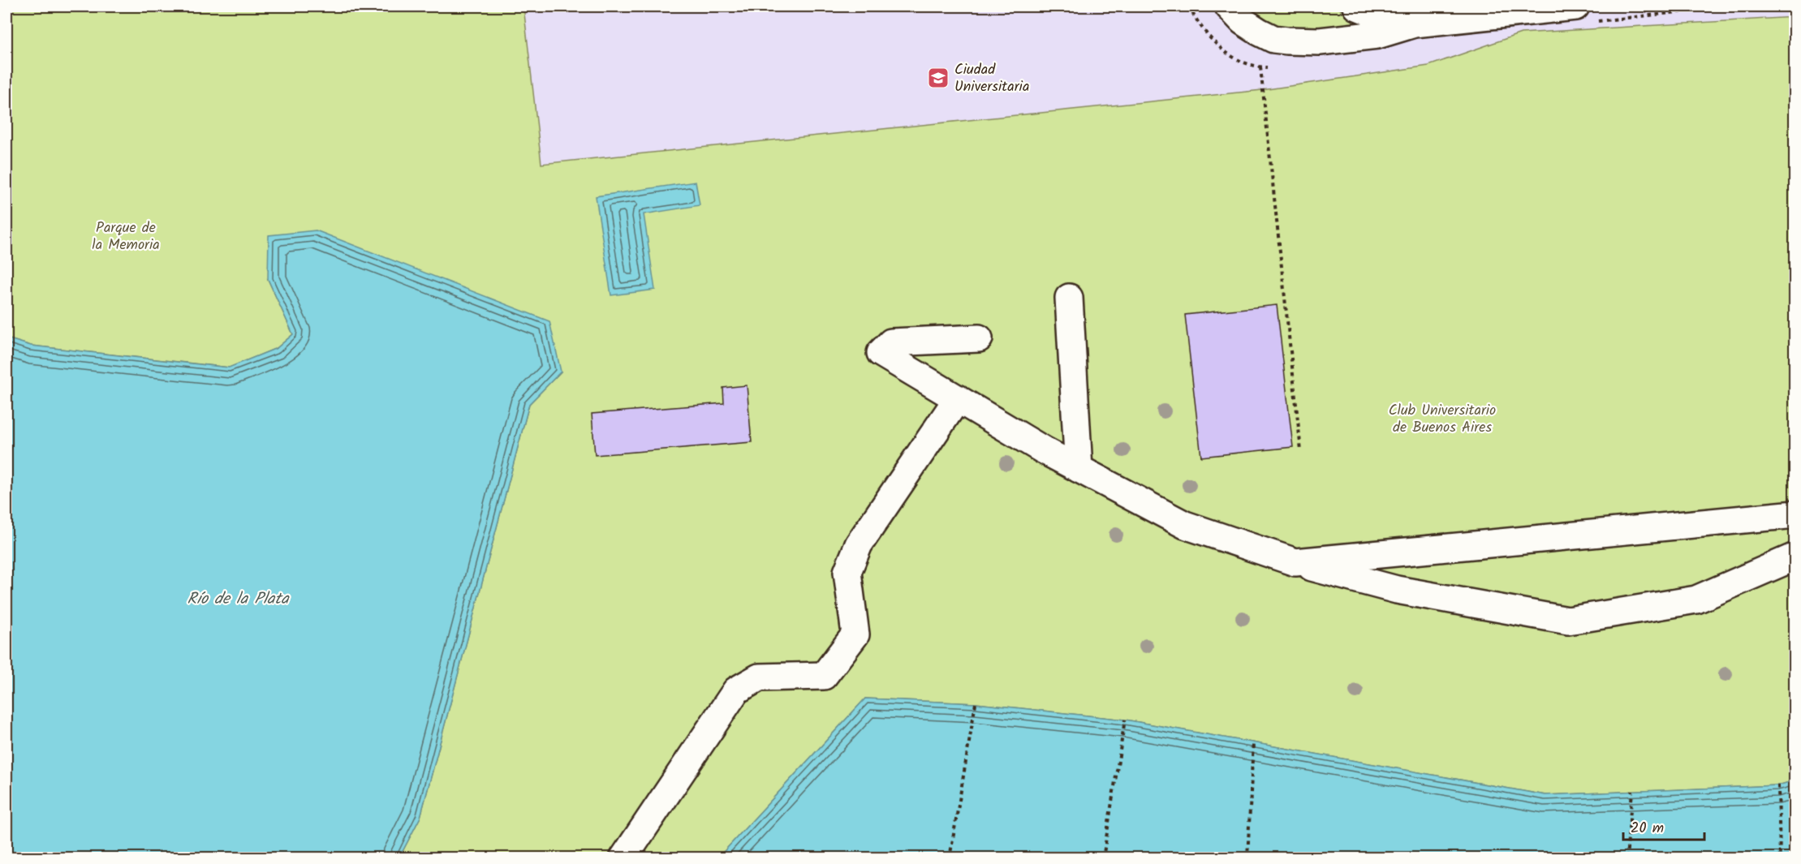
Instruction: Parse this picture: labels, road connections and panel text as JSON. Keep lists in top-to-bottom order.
{
  "water": ["Río de la Plata"],
  "parks": ["Parque de la Memoria", "Club Universitario de Buenos Aires"],
  "places": {
    "school or university": ["Ciudad Universitaria"]
  },
  "scale_bar": "20 m"
}
